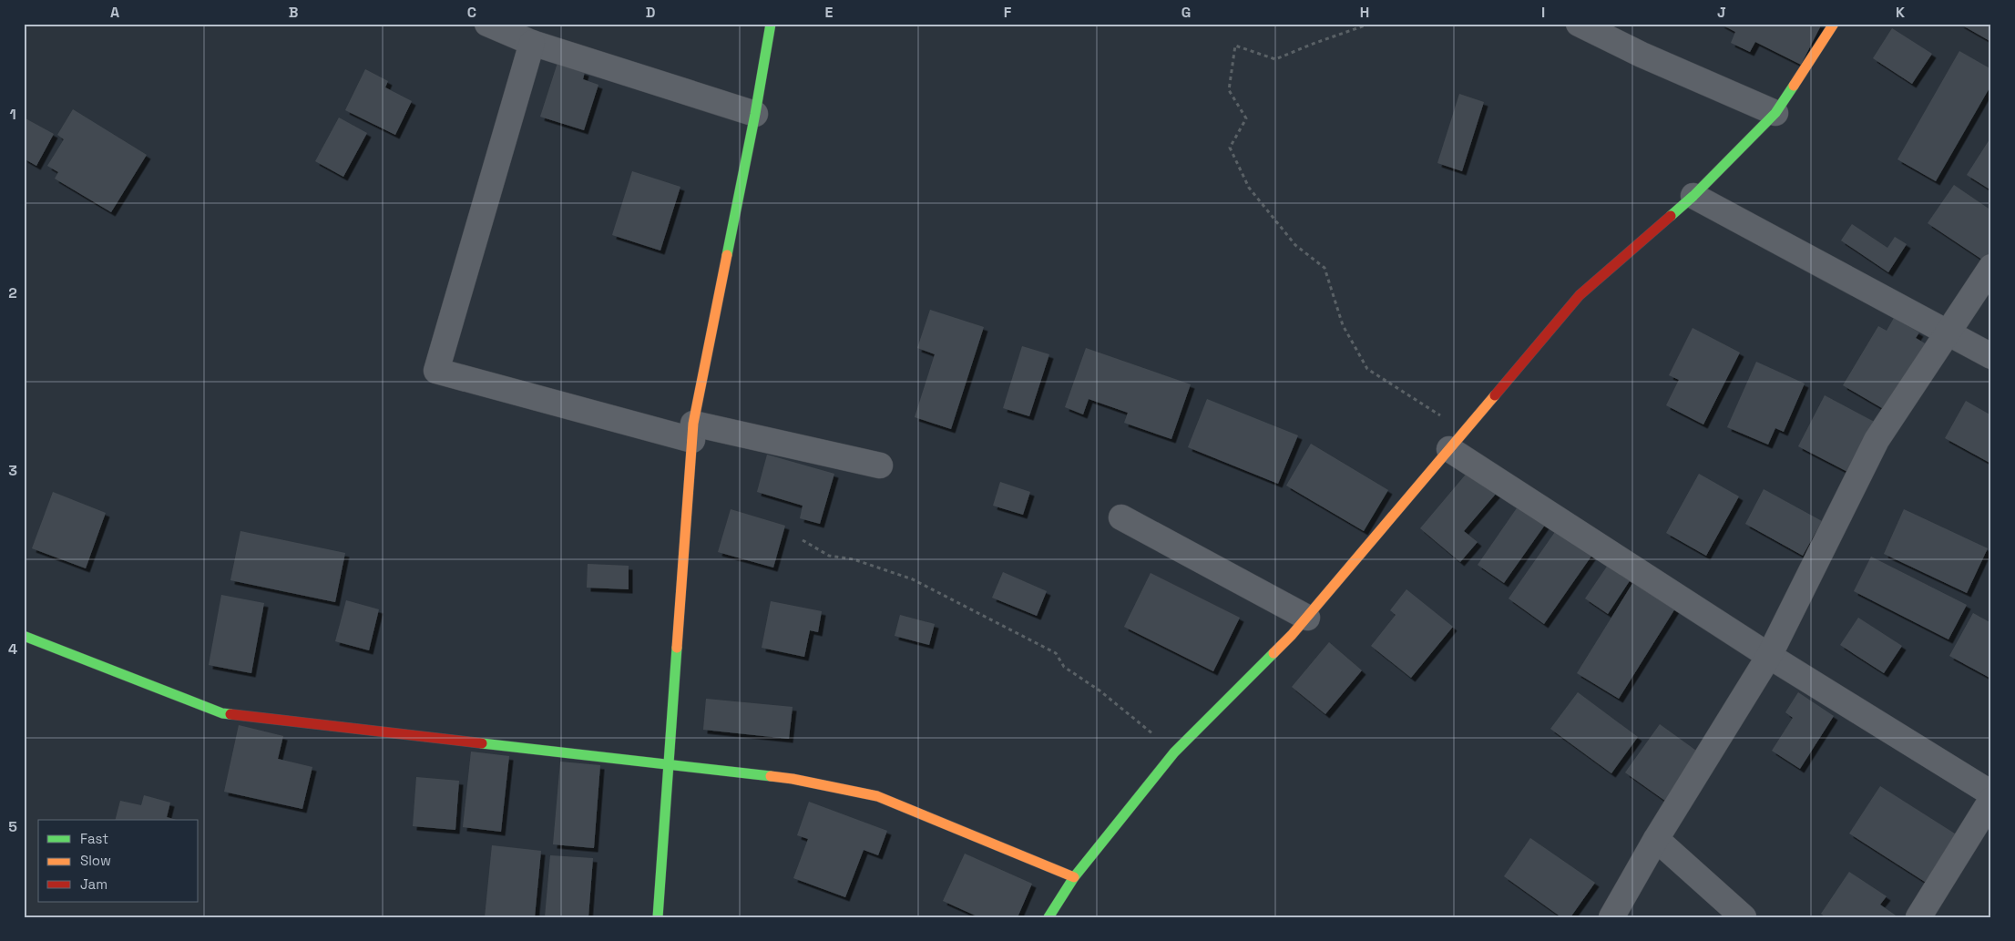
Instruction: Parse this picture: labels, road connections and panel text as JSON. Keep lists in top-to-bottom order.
{
  "legend": ["Fast", "Slow", "Jam"],
  "grid": {
    "columns": [
      "A",
      "B",
      "C",
      "D",
      "E",
      "F",
      "G",
      "H",
      "I",
      "J",
      "K"
    ],
    "rows": [
      "1",
      "2",
      "3",
      "4",
      "5"
    ]
  }
}
